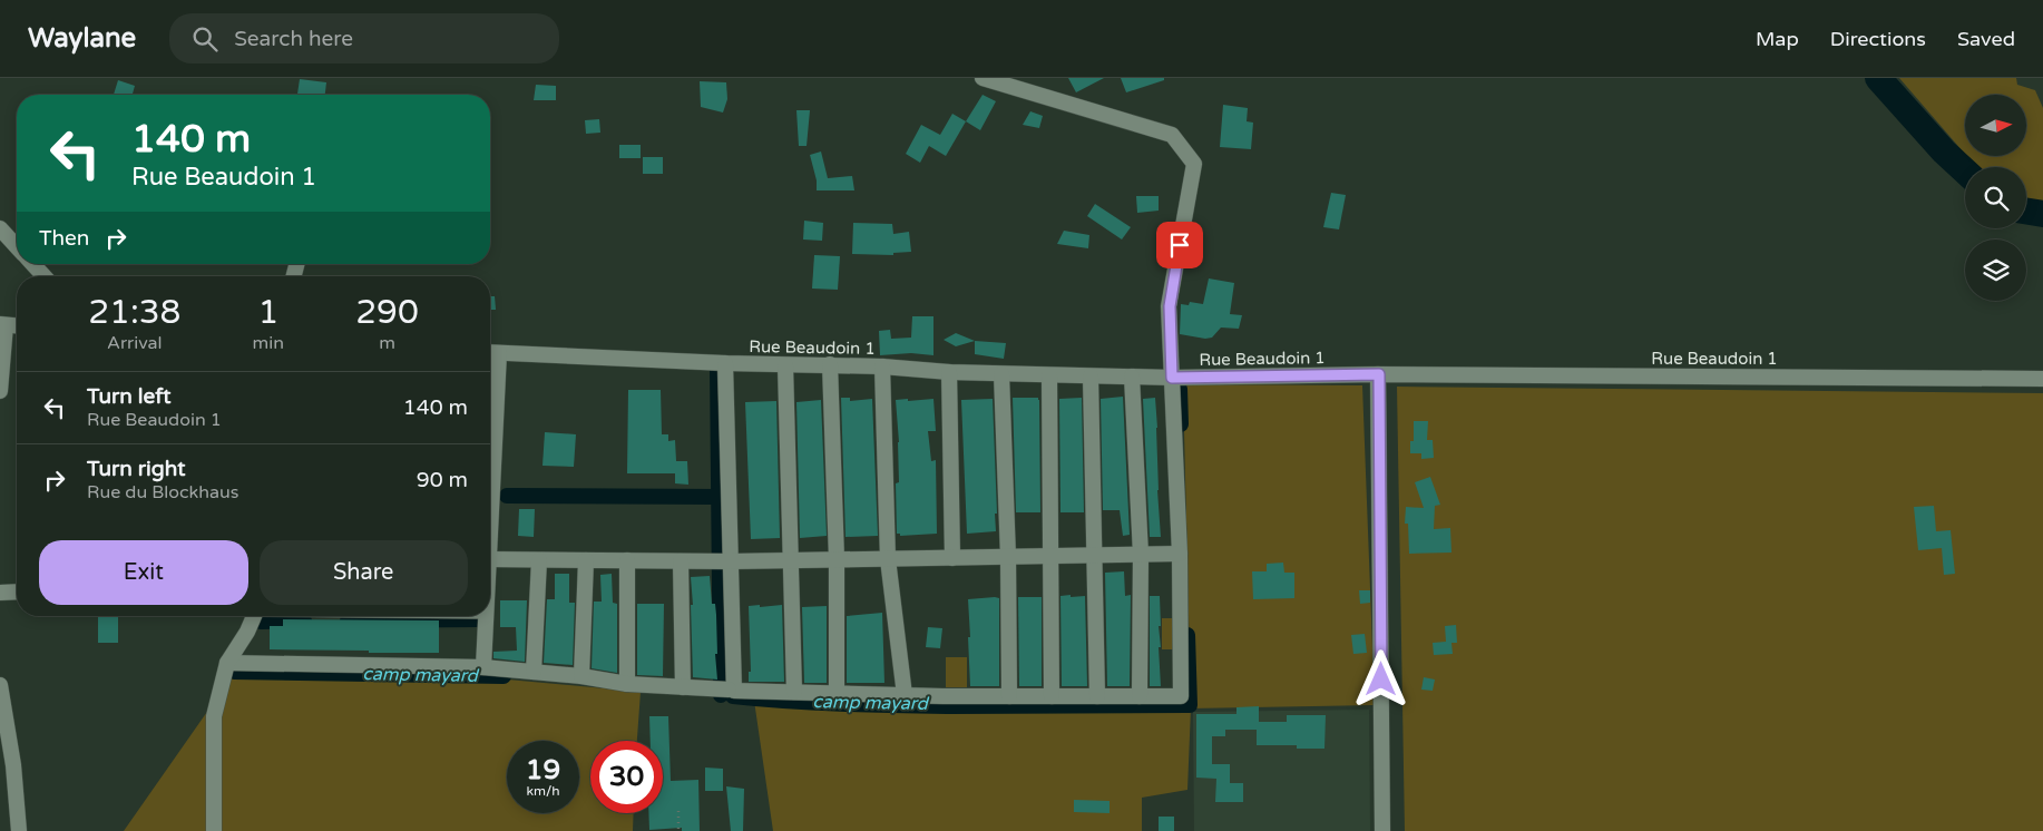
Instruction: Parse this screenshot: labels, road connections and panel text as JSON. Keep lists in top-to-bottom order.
{
  "streets": {
    "street": ["Rue Beaudoin 1"]
  },
  "water": ["camp mayard"],
  "north": "right",
  "page": {
    "header": "Waylane",
    "search": "Search here",
    "nav": ["Map", "Directions", "Saved"],
    "turn": ["140 m", "Rue Beaudoin 1"],
    "then": "Then",
    "eta": [
      "21:38",
      "Arrival",
      "1",
      "min",
      "290",
      "m"
    ],
    "list": [
      {
        "name": "Turn left",
        "note": "Rue Beaudoin 1",
        "value": "140 m"
      },
      {
        "name": "Turn right",
        "note": "Rue du Blockhaus",
        "value": "90 m"
      }
    ],
    "buttons": ["Exit", "Share"],
    "speed": "19 km/h",
    "limit": "30"
  }
}
